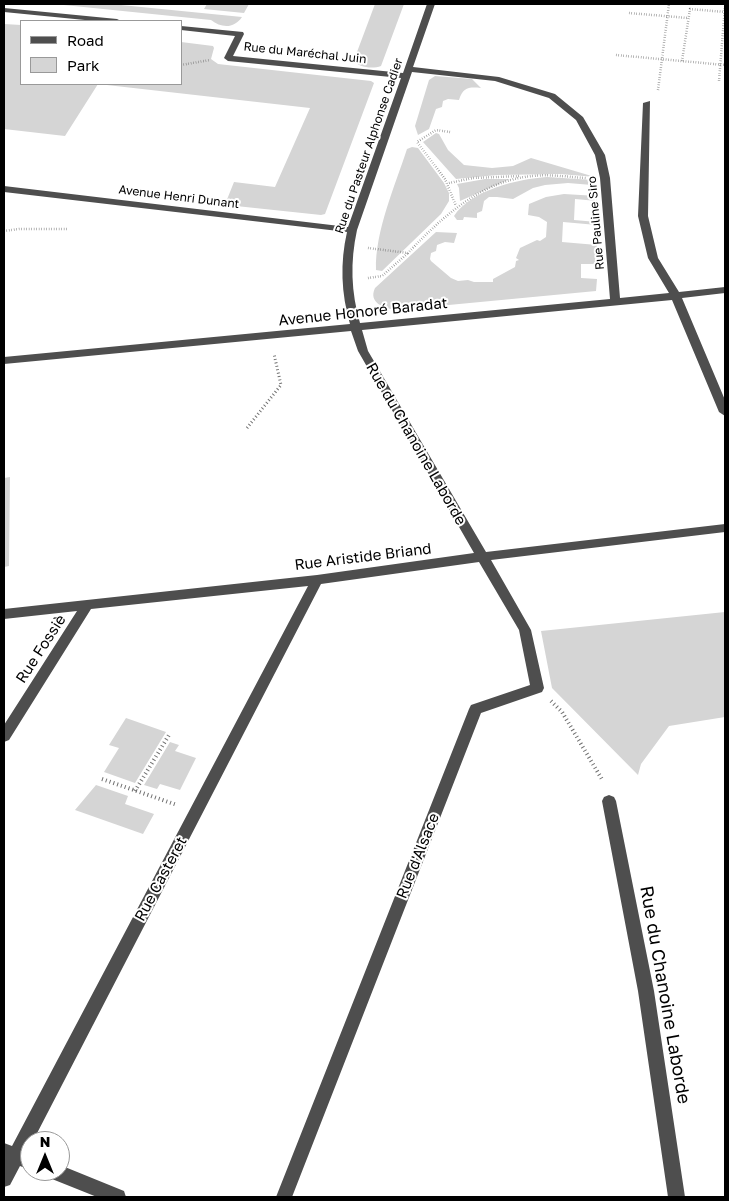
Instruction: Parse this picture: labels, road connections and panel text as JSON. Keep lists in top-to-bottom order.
{
  "streets": {
    "street": [
      "Rue du Maréchal Juin",
      "Rue du Pasteur Alphonse Cadier",
      "Avenue Henri Dunant",
      "Rue Pauline Siro",
      "Avenue Honoré Baradat",
      "Rue du Chanoine Laborde",
      "Rue Aristide Briand",
      "Rue Fossiè",
      "Rue d'Alsace",
      "Rue Casteret"
    ]
  },
  "crossings": [
    ["Rue du Maréchal Juin", "Rue du Pasteur Alphonse Cadier"],
    ["Rue du Maréchal Juin", "Rue Pauline Siro"],
    ["Rue du Pasteur Alphonse Cadier", "Avenue Henri Dunant"],
    ["Rue du Pasteur Alphonse Cadier", "Rue Pauline Siro"],
    ["Rue du Pasteur Alphonse Cadier", "Avenue Honoré Baradat"],
    ["Rue du Pasteur Alphonse Cadier", "Rue du Chanoine Laborde"],
    ["Rue Pauline Siro", "Avenue Honoré Baradat"],
    ["Avenue Honoré Baradat", "Rue du Chanoine Laborde"],
    ["Rue du Chanoine Laborde", "Rue Aristide Briand"],
    ["Rue Aristide Briand", "Rue Fossiè"],
    ["Rue Aristide Briand", "Rue Casteret"]
  ],
  "legend": ["Road", "Park"],
  "north": "top"
}
